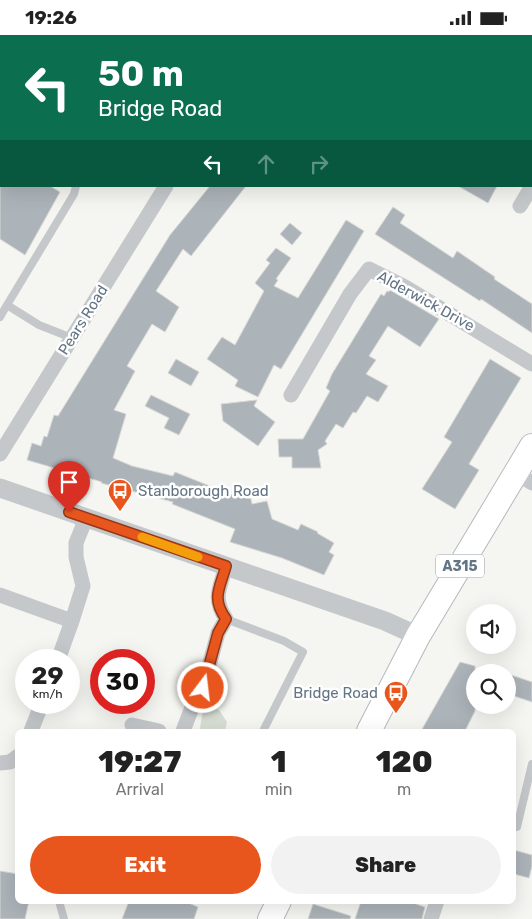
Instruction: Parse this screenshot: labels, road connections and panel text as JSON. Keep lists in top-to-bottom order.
{
  "streets": {
    "main road": ["A315"],
    "street": ["Alderwick Drive", "Pears Road"]
  },
  "places": {
    "bus stop": ["Stanborough Road", "Bridge Road"]
  },
  "page": {
    "status": "19:26",
    "turn": ["50 m", "Bridge Road"],
    "speed": "29 km/h",
    "limit": "30",
    "eta": [
      "19:27",
      "Arrival",
      "1",
      "min",
      "120",
      "m"
    ],
    "buttons": ["Exit", "Share"]
  }
}
